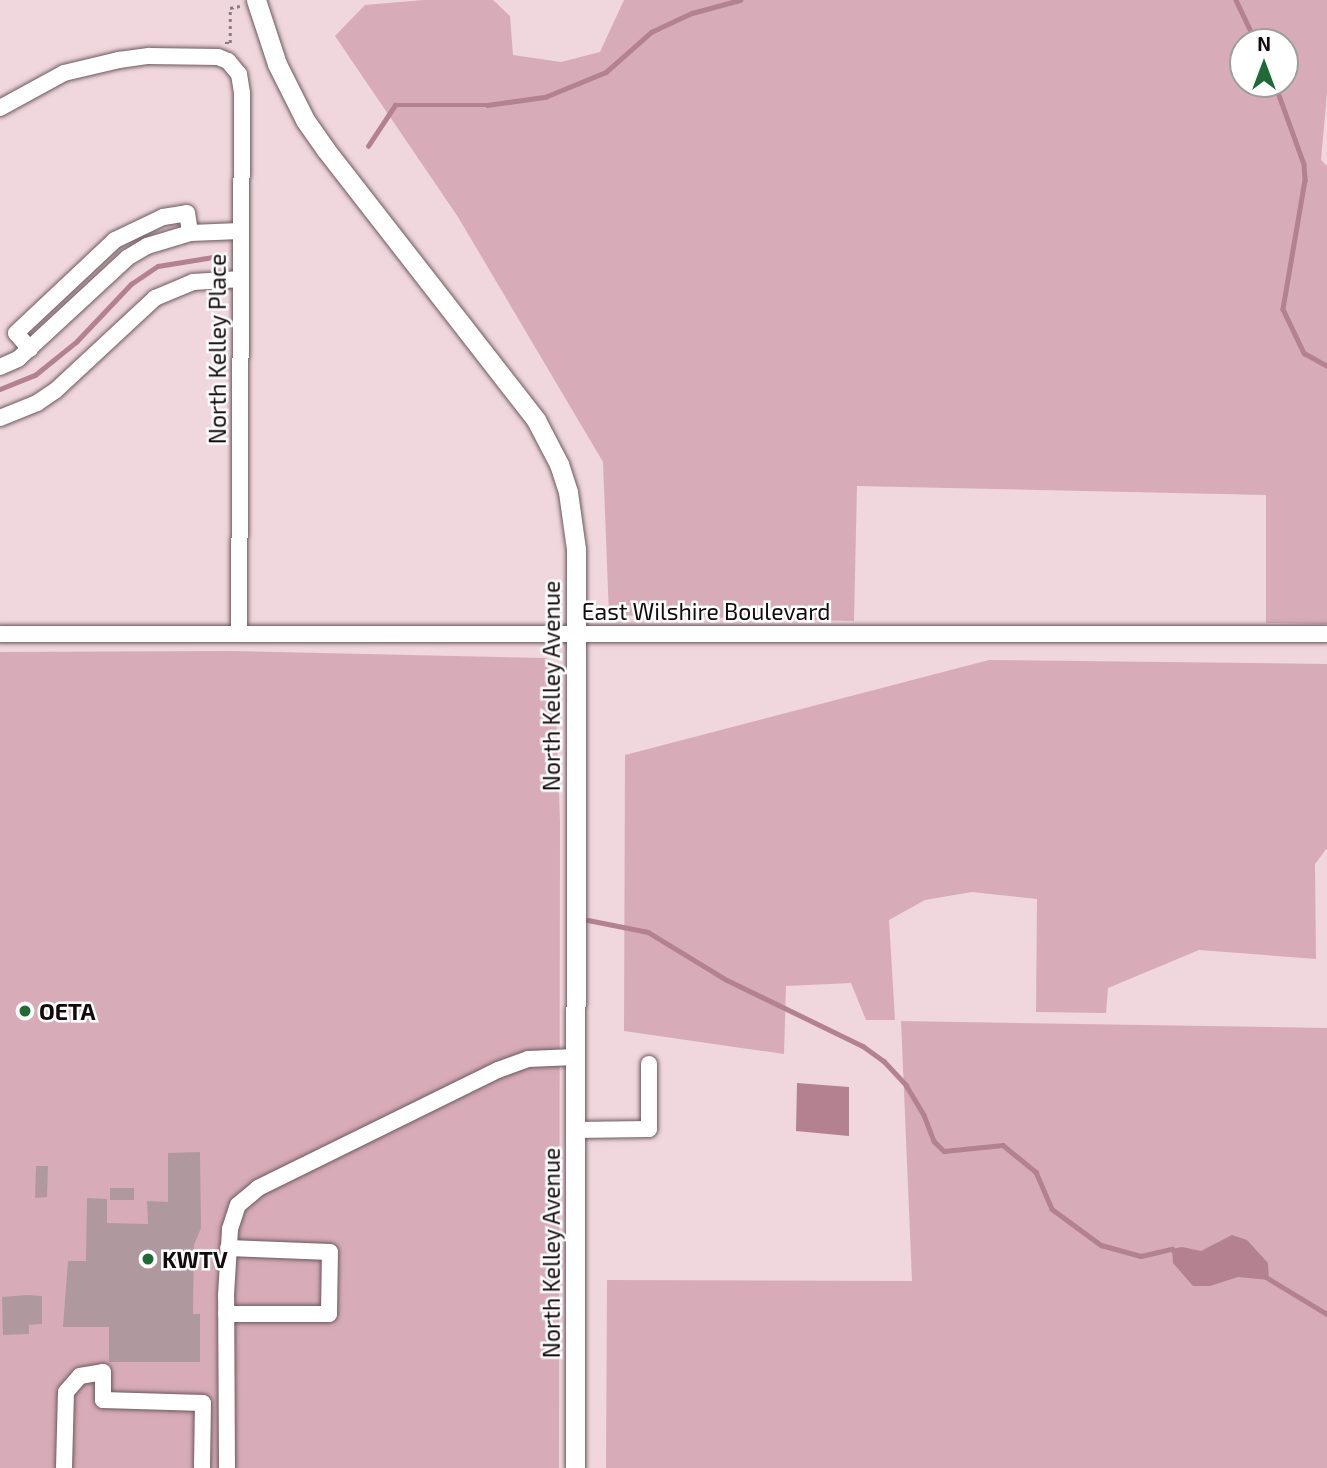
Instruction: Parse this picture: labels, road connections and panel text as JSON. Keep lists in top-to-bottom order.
{
  "streets": {
    "main road": ["North Kelley Avenue"],
    "street": ["North Kelley Place", "East Wilshire Boulevard"]
  },
  "crossings": [
    ["North Kelley Place", "East Wilshire Boulevard"],
    ["East Wilshire Boulevard", "North Kelley Avenue"]
  ],
  "places": ["OETA", "KWTV"],
  "north": "top"
}
